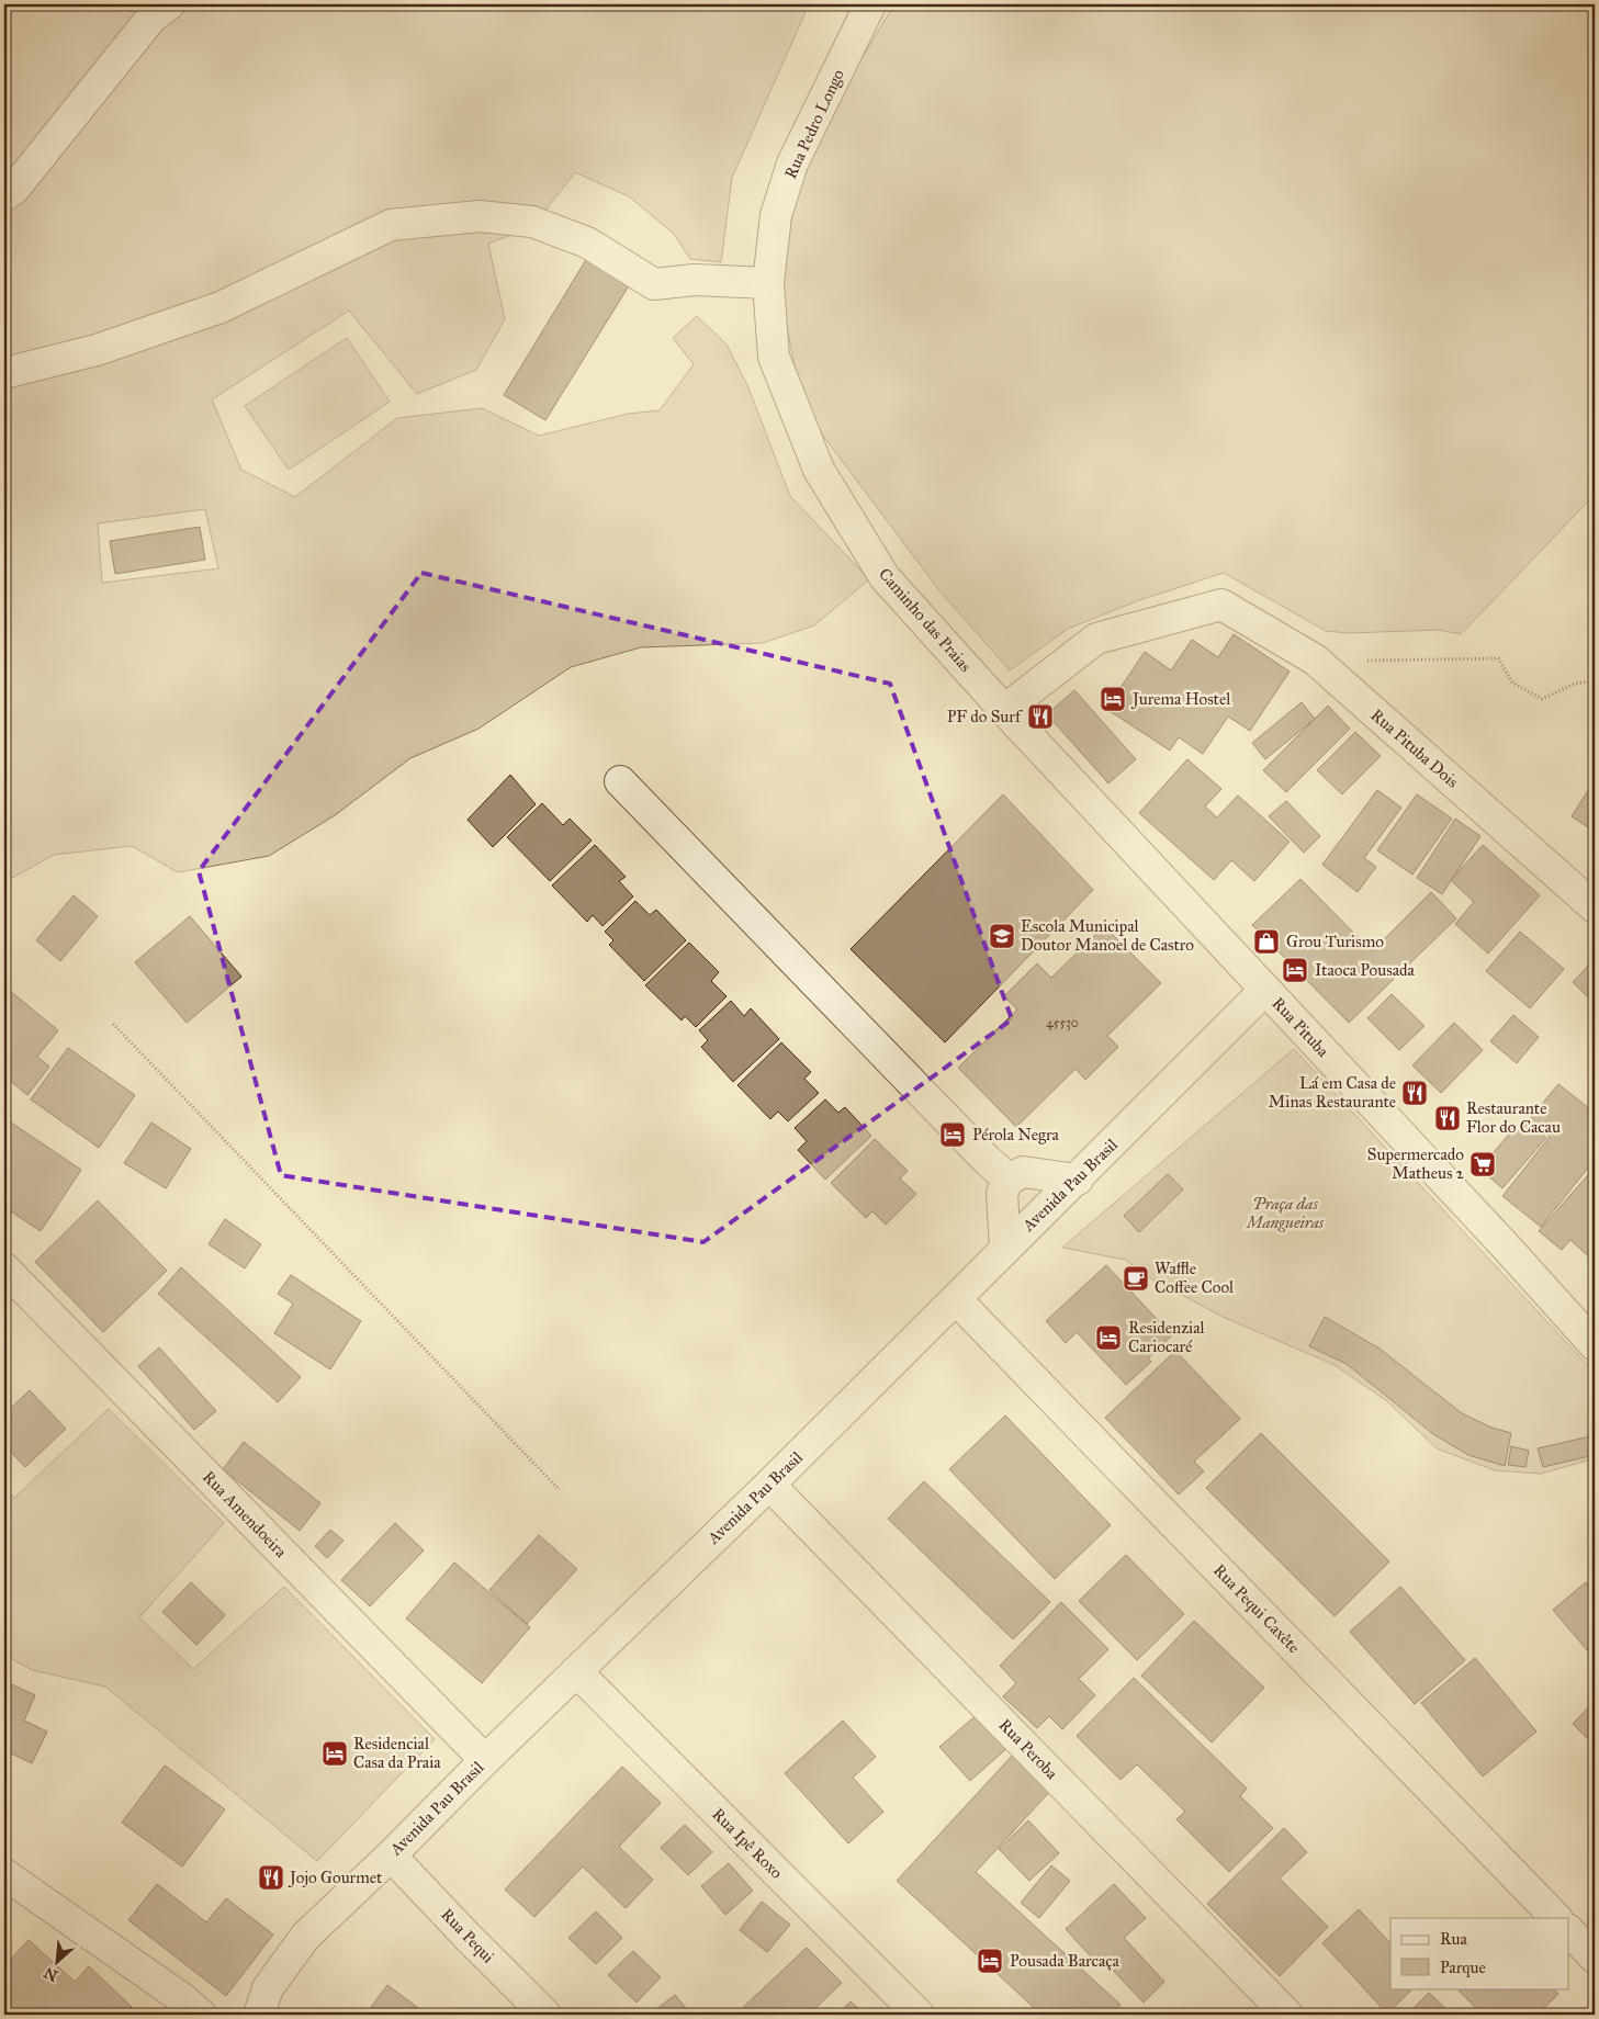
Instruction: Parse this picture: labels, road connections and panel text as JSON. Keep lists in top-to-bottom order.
{
  "streets": {
    "street": [
      "Rua Pedro Longo",
      "Caminho das Praias",
      "Rua Pituba Dois",
      "Rua Pituba",
      "Avenida Pau Brasil",
      "Rua Amendoeira",
      "Rua Pequi Caxête",
      "Rua Peroba",
      "Rua Ipê Roxo",
      "Rua Pequi"
    ]
  },
  "crossings": [
    ["Rua Pedro Longo", "Caminho das Praias"],
    ["Caminho das Praias", "Rua Pituba Dois"],
    ["Caminho das Praias", "Rua Pituba"],
    ["Rua Pituba Dois", "Rua Pituba"],
    ["Rua Pituba", "Avenida Pau Brasil"],
    ["Avenida Pau Brasil", "Rua Amendoeira"],
    ["Avenida Pau Brasil", "Rua Pequi Caxête"],
    ["Avenida Pau Brasil", "Rua Peroba"],
    ["Avenida Pau Brasil", "Rua Ipê Roxo"],
    ["Avenida Pau Brasil", "Rua Pequi"]
  ],
  "parks": ["Praça das Mangueiras"],
  "places": {
    "hotel": [
      "Jurema Hostel",
      "Itaoca Pousada",
      "Pérola Negra",
      "Residenzial Cariocaré",
      "Residencial Casa da Praia",
      "Pousada Barcaça"
    ],
    "restaurant": [
      "PF do Surf",
      "Lá em Casa de Minas Restaurante",
      "Restaurante Flor do Cacau",
      "Jojo Gourmet"
    ],
    "school or university": ["Escola Municipal Doutor Manoel de Castro"],
    "shop": ["Grou Turismo"],
    "supermarket": ["Supermercado Matheus 2"],
    "cafe": ["Waffle Coffee Cool"]
  },
  "house_numbers": ["45530"],
  "legend": ["Rua", "Parque"],
  "north": "bottom left"
}
